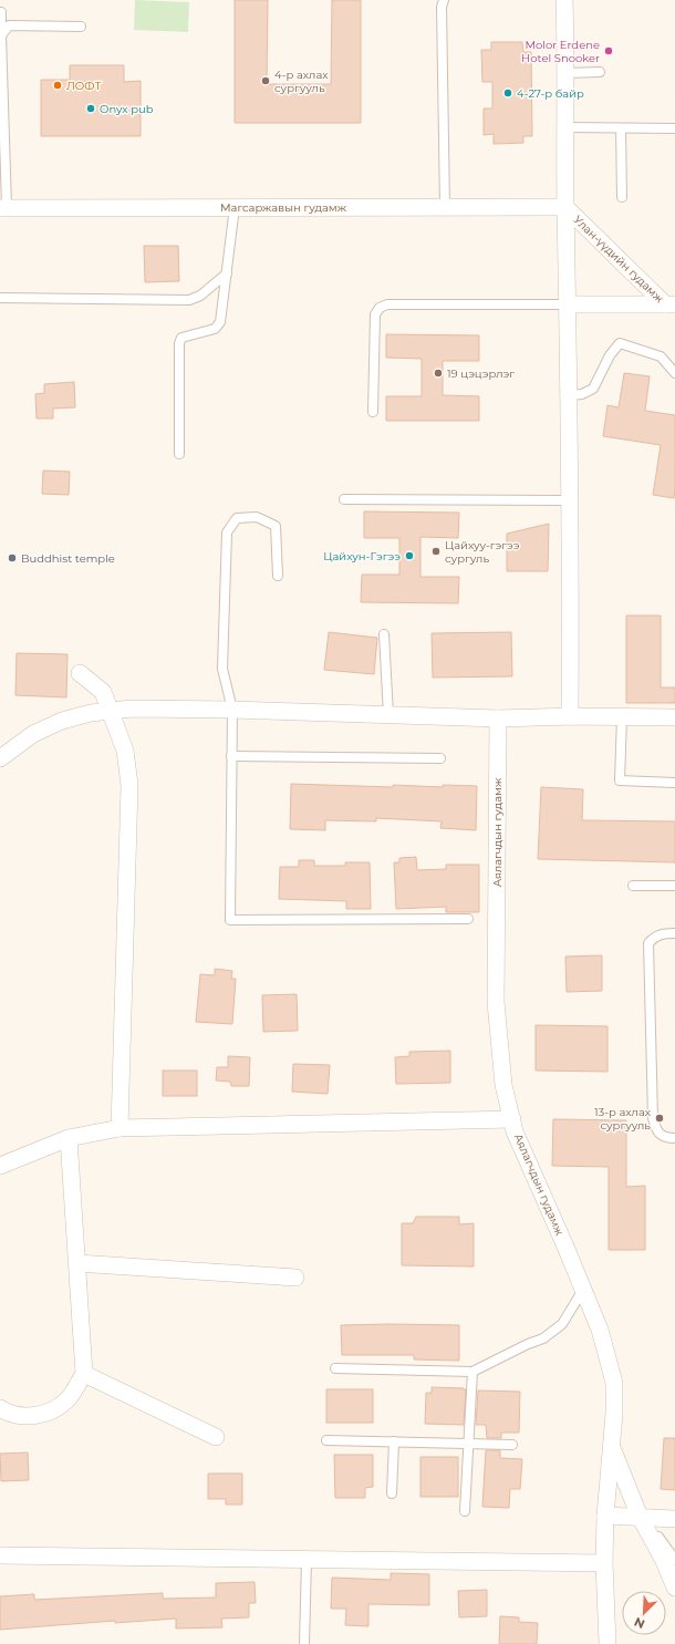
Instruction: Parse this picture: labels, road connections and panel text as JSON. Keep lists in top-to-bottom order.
{
  "streets": {
    "street": ["Магсаржавын гудамж", "Улан-үүдийн гудамж", "Аялагчдын гудамж"]
  },
  "crossings": [
    ["Магсаржавын гудамж", "Улан-үүдийн гудамж"]
  ],
  "places": [
    "Molor Erdene Hotel Snooker",
    "4-р ахлах сургууль",
    "ЛОФТ",
    "4-27-р байр",
    "Onyx pub",
    "19 цэцэрлэг",
    "Цайхуу-гэгээ сургуль",
    "Цайхун-Гэгээ",
    "Buddhist temple",
    "13-р ахлах сургууль"
  ],
  "north": "bottom left"
}
